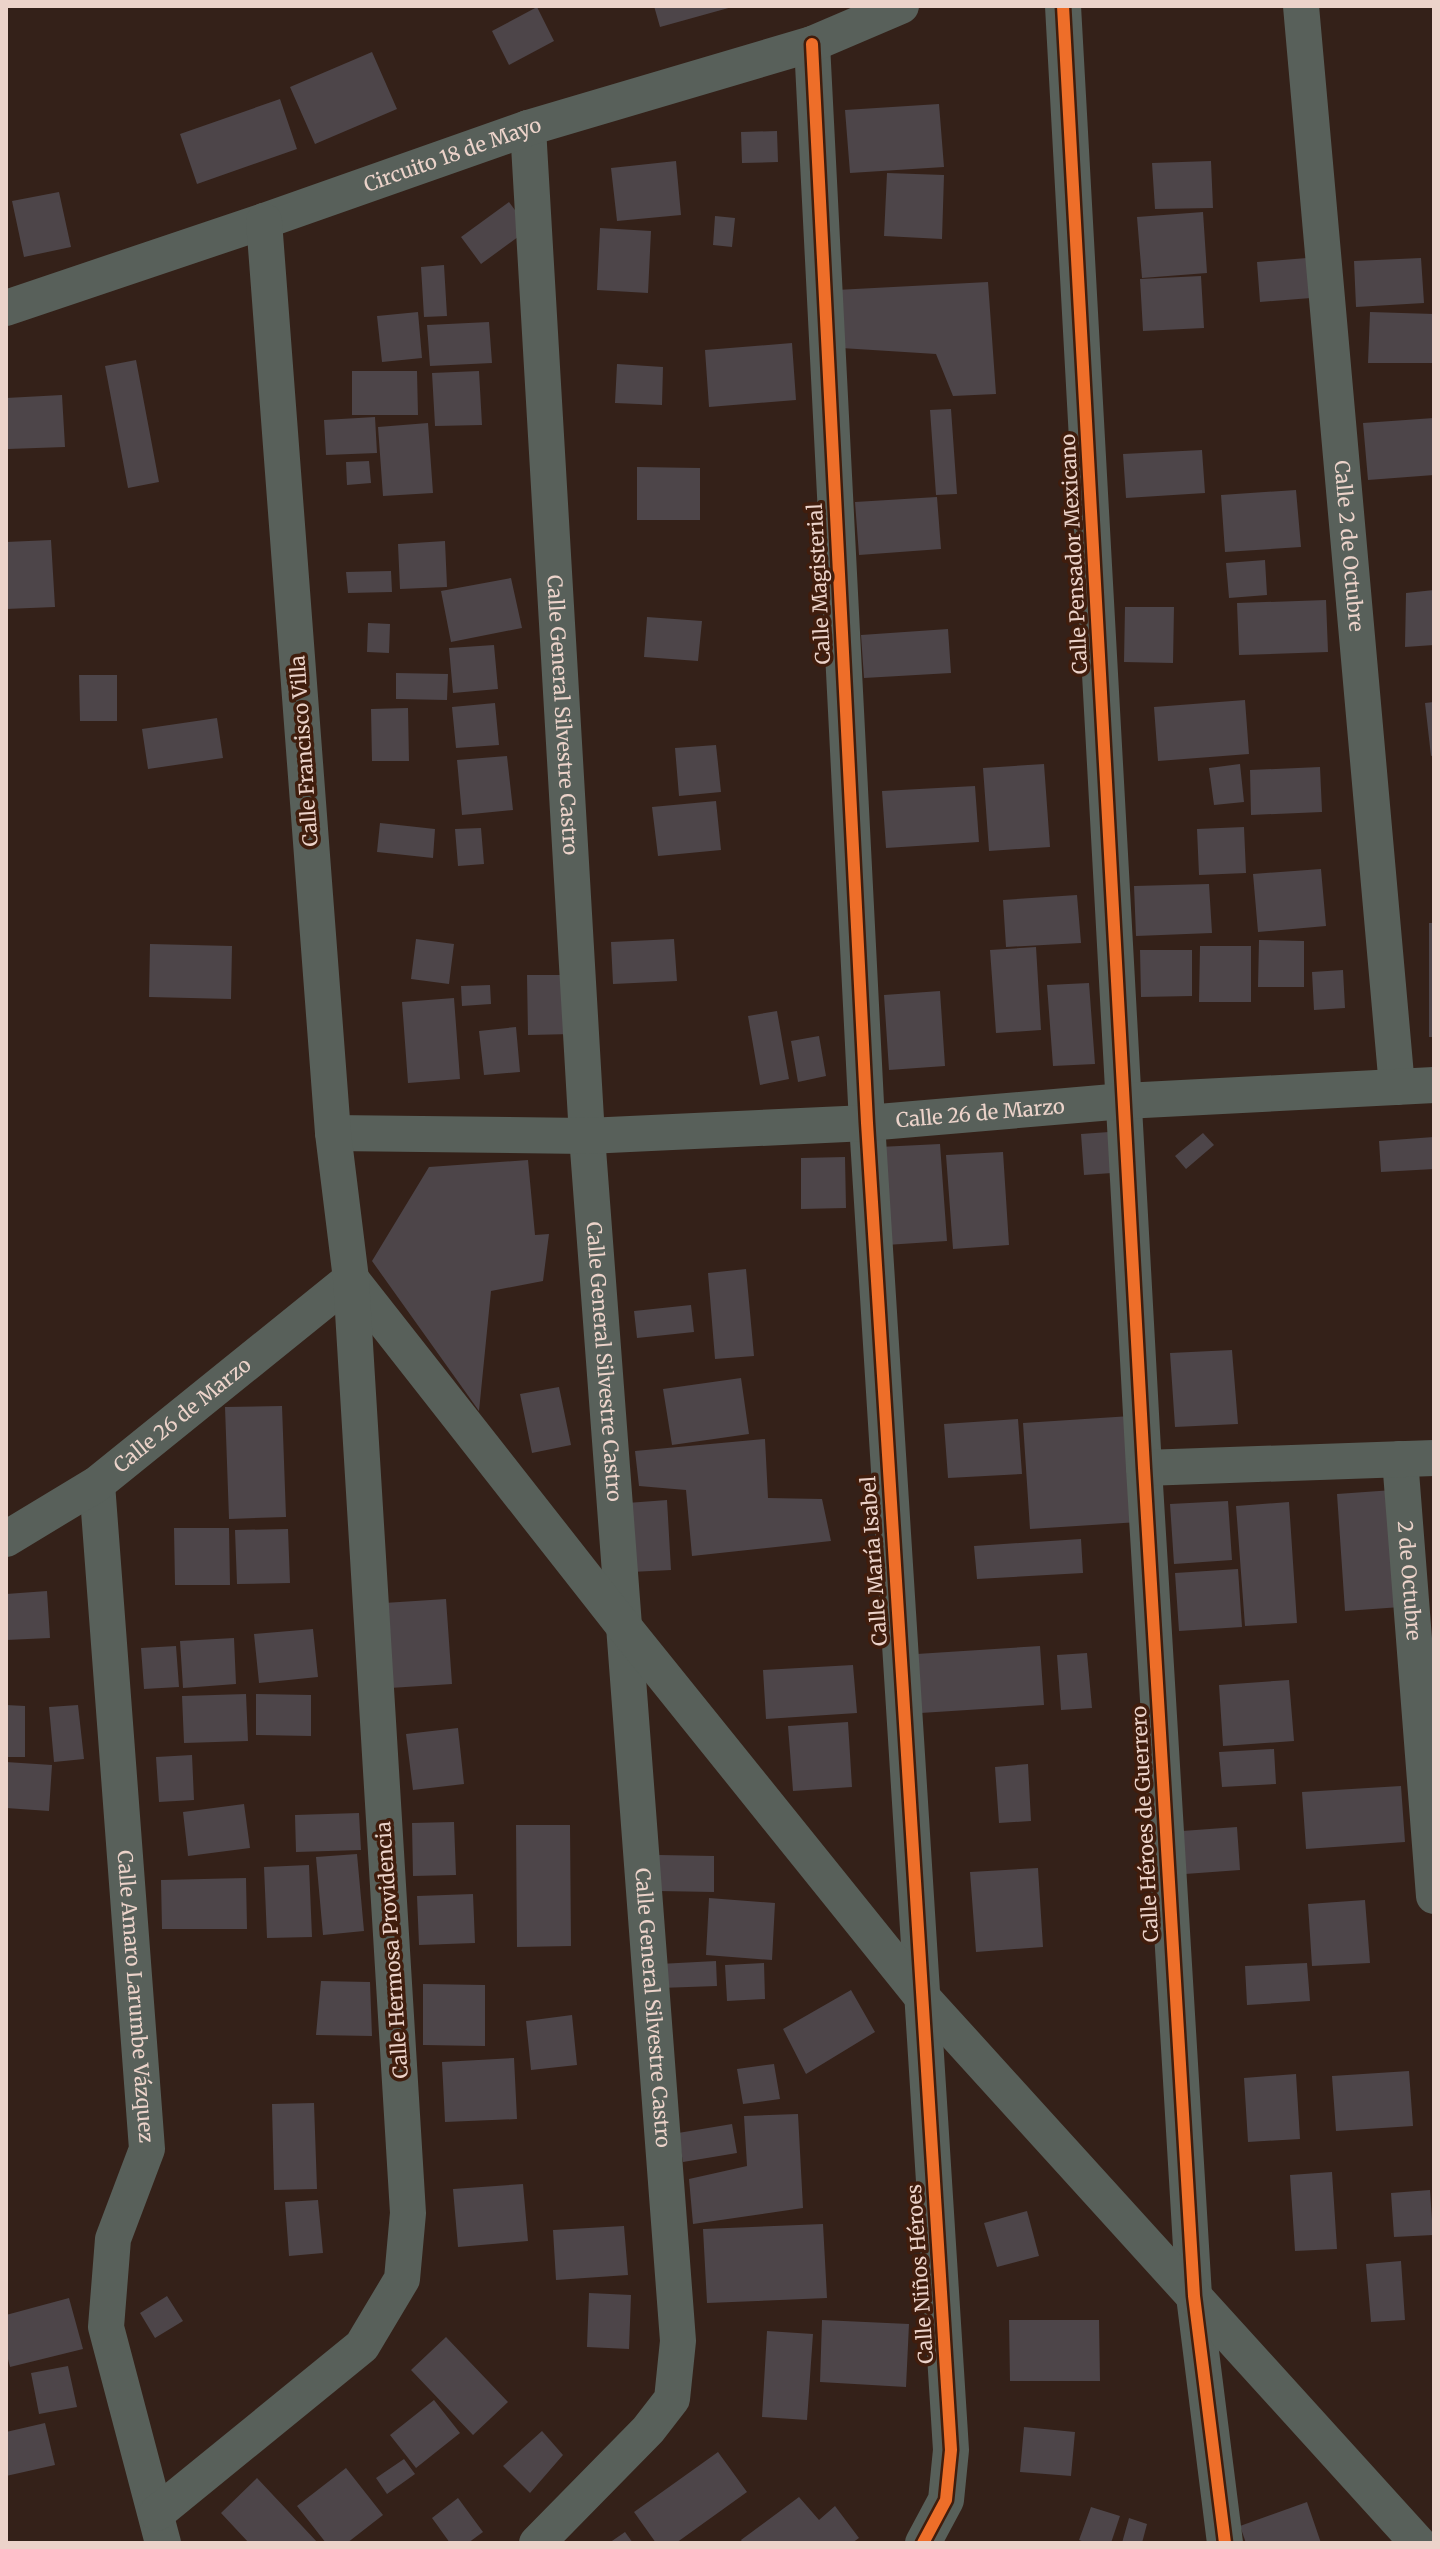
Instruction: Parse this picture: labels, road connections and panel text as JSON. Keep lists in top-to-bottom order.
{
  "streets": {
    "street": [
      "Circuito 18 de Mayo",
      "Calle 2 de Octubre",
      "Calle Pensador Mexicano",
      "Calle Magisterial",
      "Calle General Silvestre Castro",
      "Calle Francisco Villa",
      "Calle 26 de Marzo",
      "Calle María Isabel",
      "2 de Octubre",
      "Calle Héroes de Guerrero",
      "Calle Hermosa Providencia",
      "Calle Amaro Larumbe Vázquez",
      "Calle Niños Héroes"
    ]
  },
  "crossings": [
    ["Circuito 18 de Mayo", "Calle Magisterial"],
    ["Circuito 18 de Mayo", "Calle General Silvestre Castro"],
    ["Circuito 18 de Mayo", "Calle Francisco Villa"],
    ["Calle 2 de Octubre", "Calle 26 de Marzo"],
    ["Calle Pensador Mexicano", "Calle 26 de Marzo"],
    ["Calle Pensador Mexicano", "Calle Héroes de Guerrero"],
    ["Calle Magisterial", "Calle 26 de Marzo"],
    ["Calle Magisterial", "Calle María Isabel"],
    ["Calle General Silvestre Castro", "Calle 26 de Marzo"],
    ["Calle Francisco Villa", "Calle 26 de Marzo"],
    ["Calle Francisco Villa", "Calle Hermosa Providencia"],
    ["Calle 26 de Marzo", "Calle María Isabel"],
    ["Calle 26 de Marzo", "Calle Héroes de Guerrero"],
    ["Calle 26 de Marzo", "Calle Hermosa Providencia"],
    ["Calle 26 de Marzo", "Calle Amaro Larumbe Vázquez"],
    ["Calle María Isabel", "Calle Niños Héroes"],
    ["Calle Hermosa Providencia", "Calle Amaro Larumbe Vázquez"]
  ]
}
